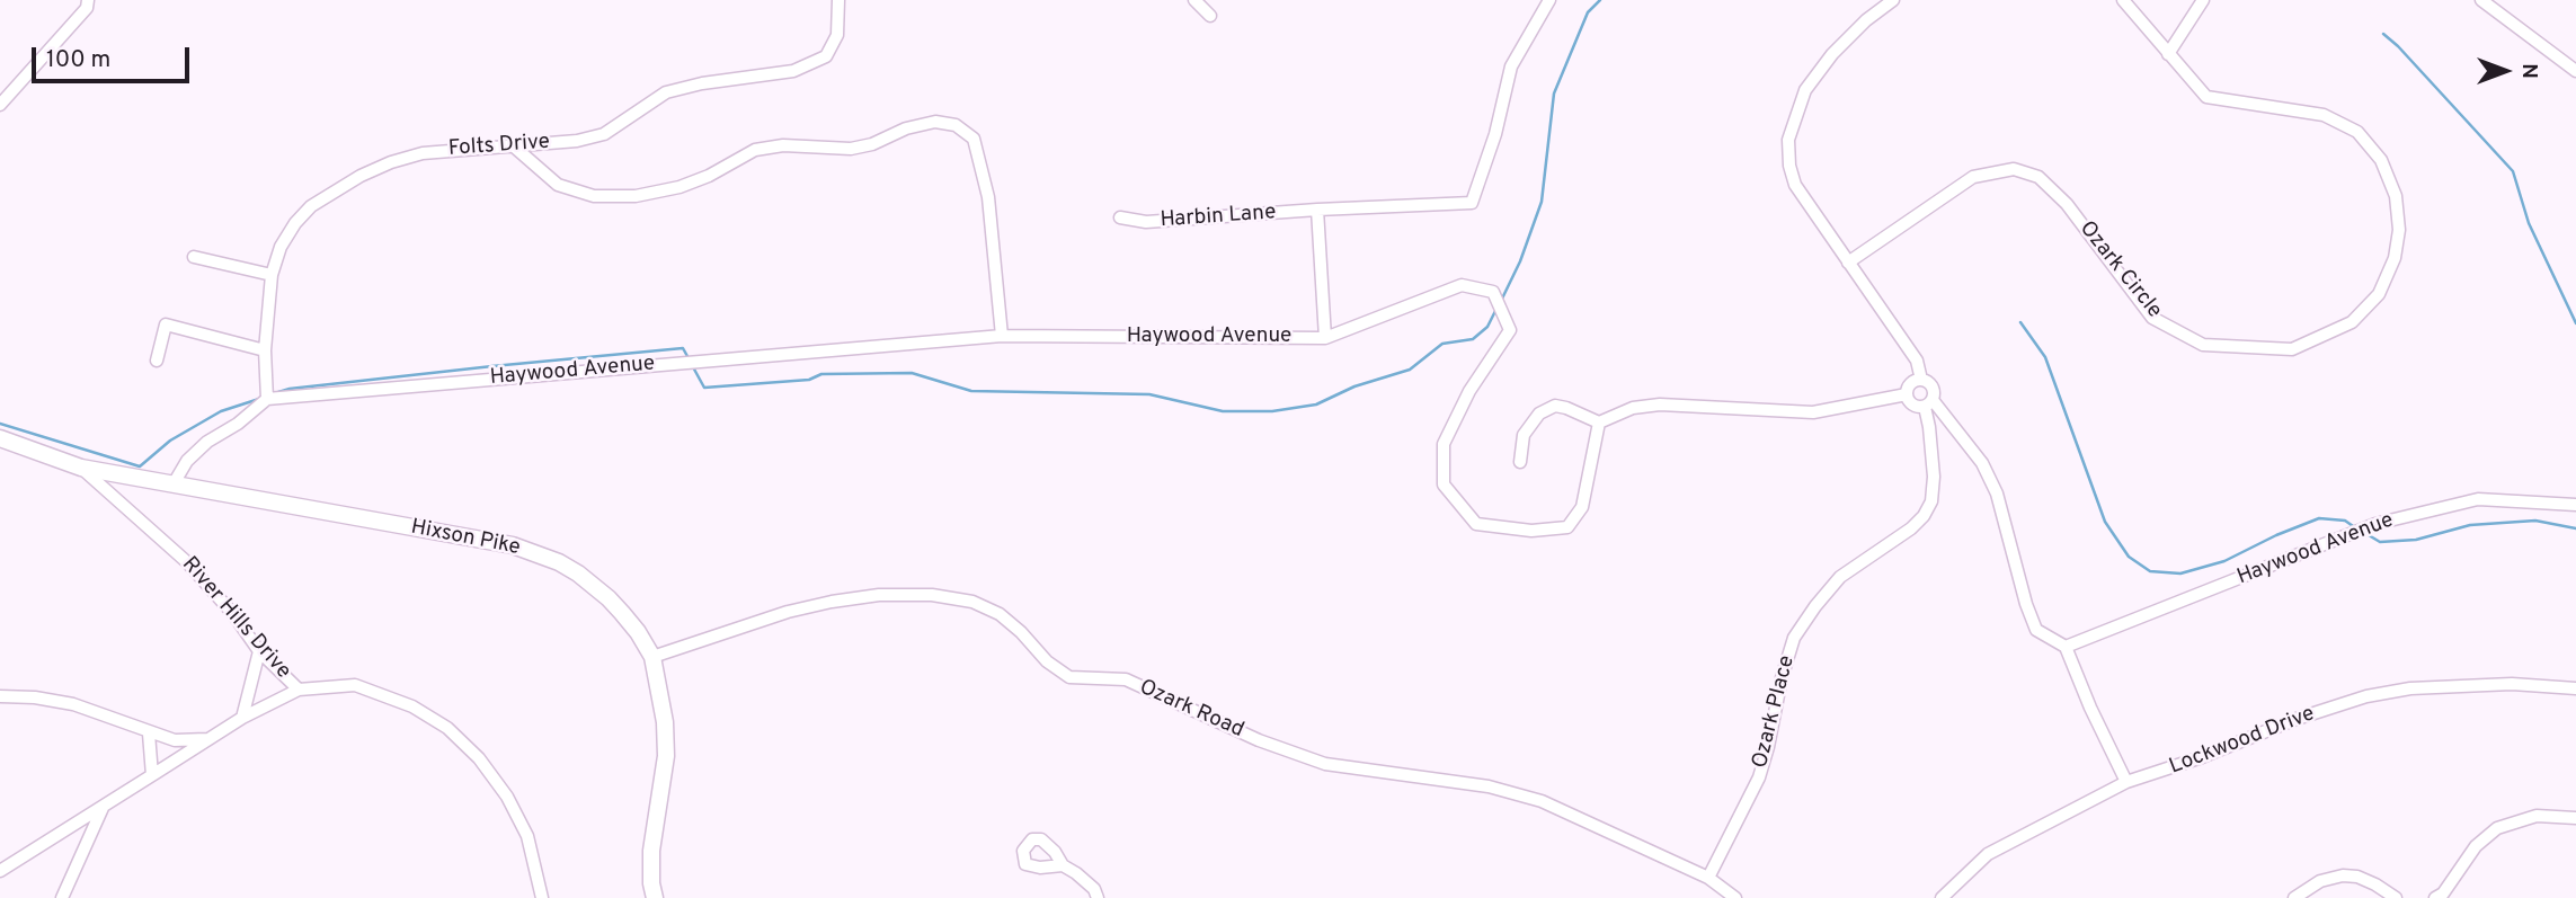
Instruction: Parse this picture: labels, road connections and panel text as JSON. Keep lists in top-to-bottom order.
{
  "streets": {
    "main road": ["Hixson Pike"],
    "street": [
      "Folts Drive",
      "Harbin Lane",
      "Ozark Circle",
      "Haywood Avenue",
      "River Hills Drive",
      "Ozark Road",
      "Ozark Place",
      "Lockwood Drive"
    ]
  },
  "crossings": [
    ["Folts Drive", "Haywood Avenue"],
    ["Hixson Pike", "River Hills Drive"],
    ["Hixson Pike", "Ozark Road"],
    ["Ozark Road", "Ozark Place"]
  ],
  "scale_bar": "100 m",
  "north": "right"
}
